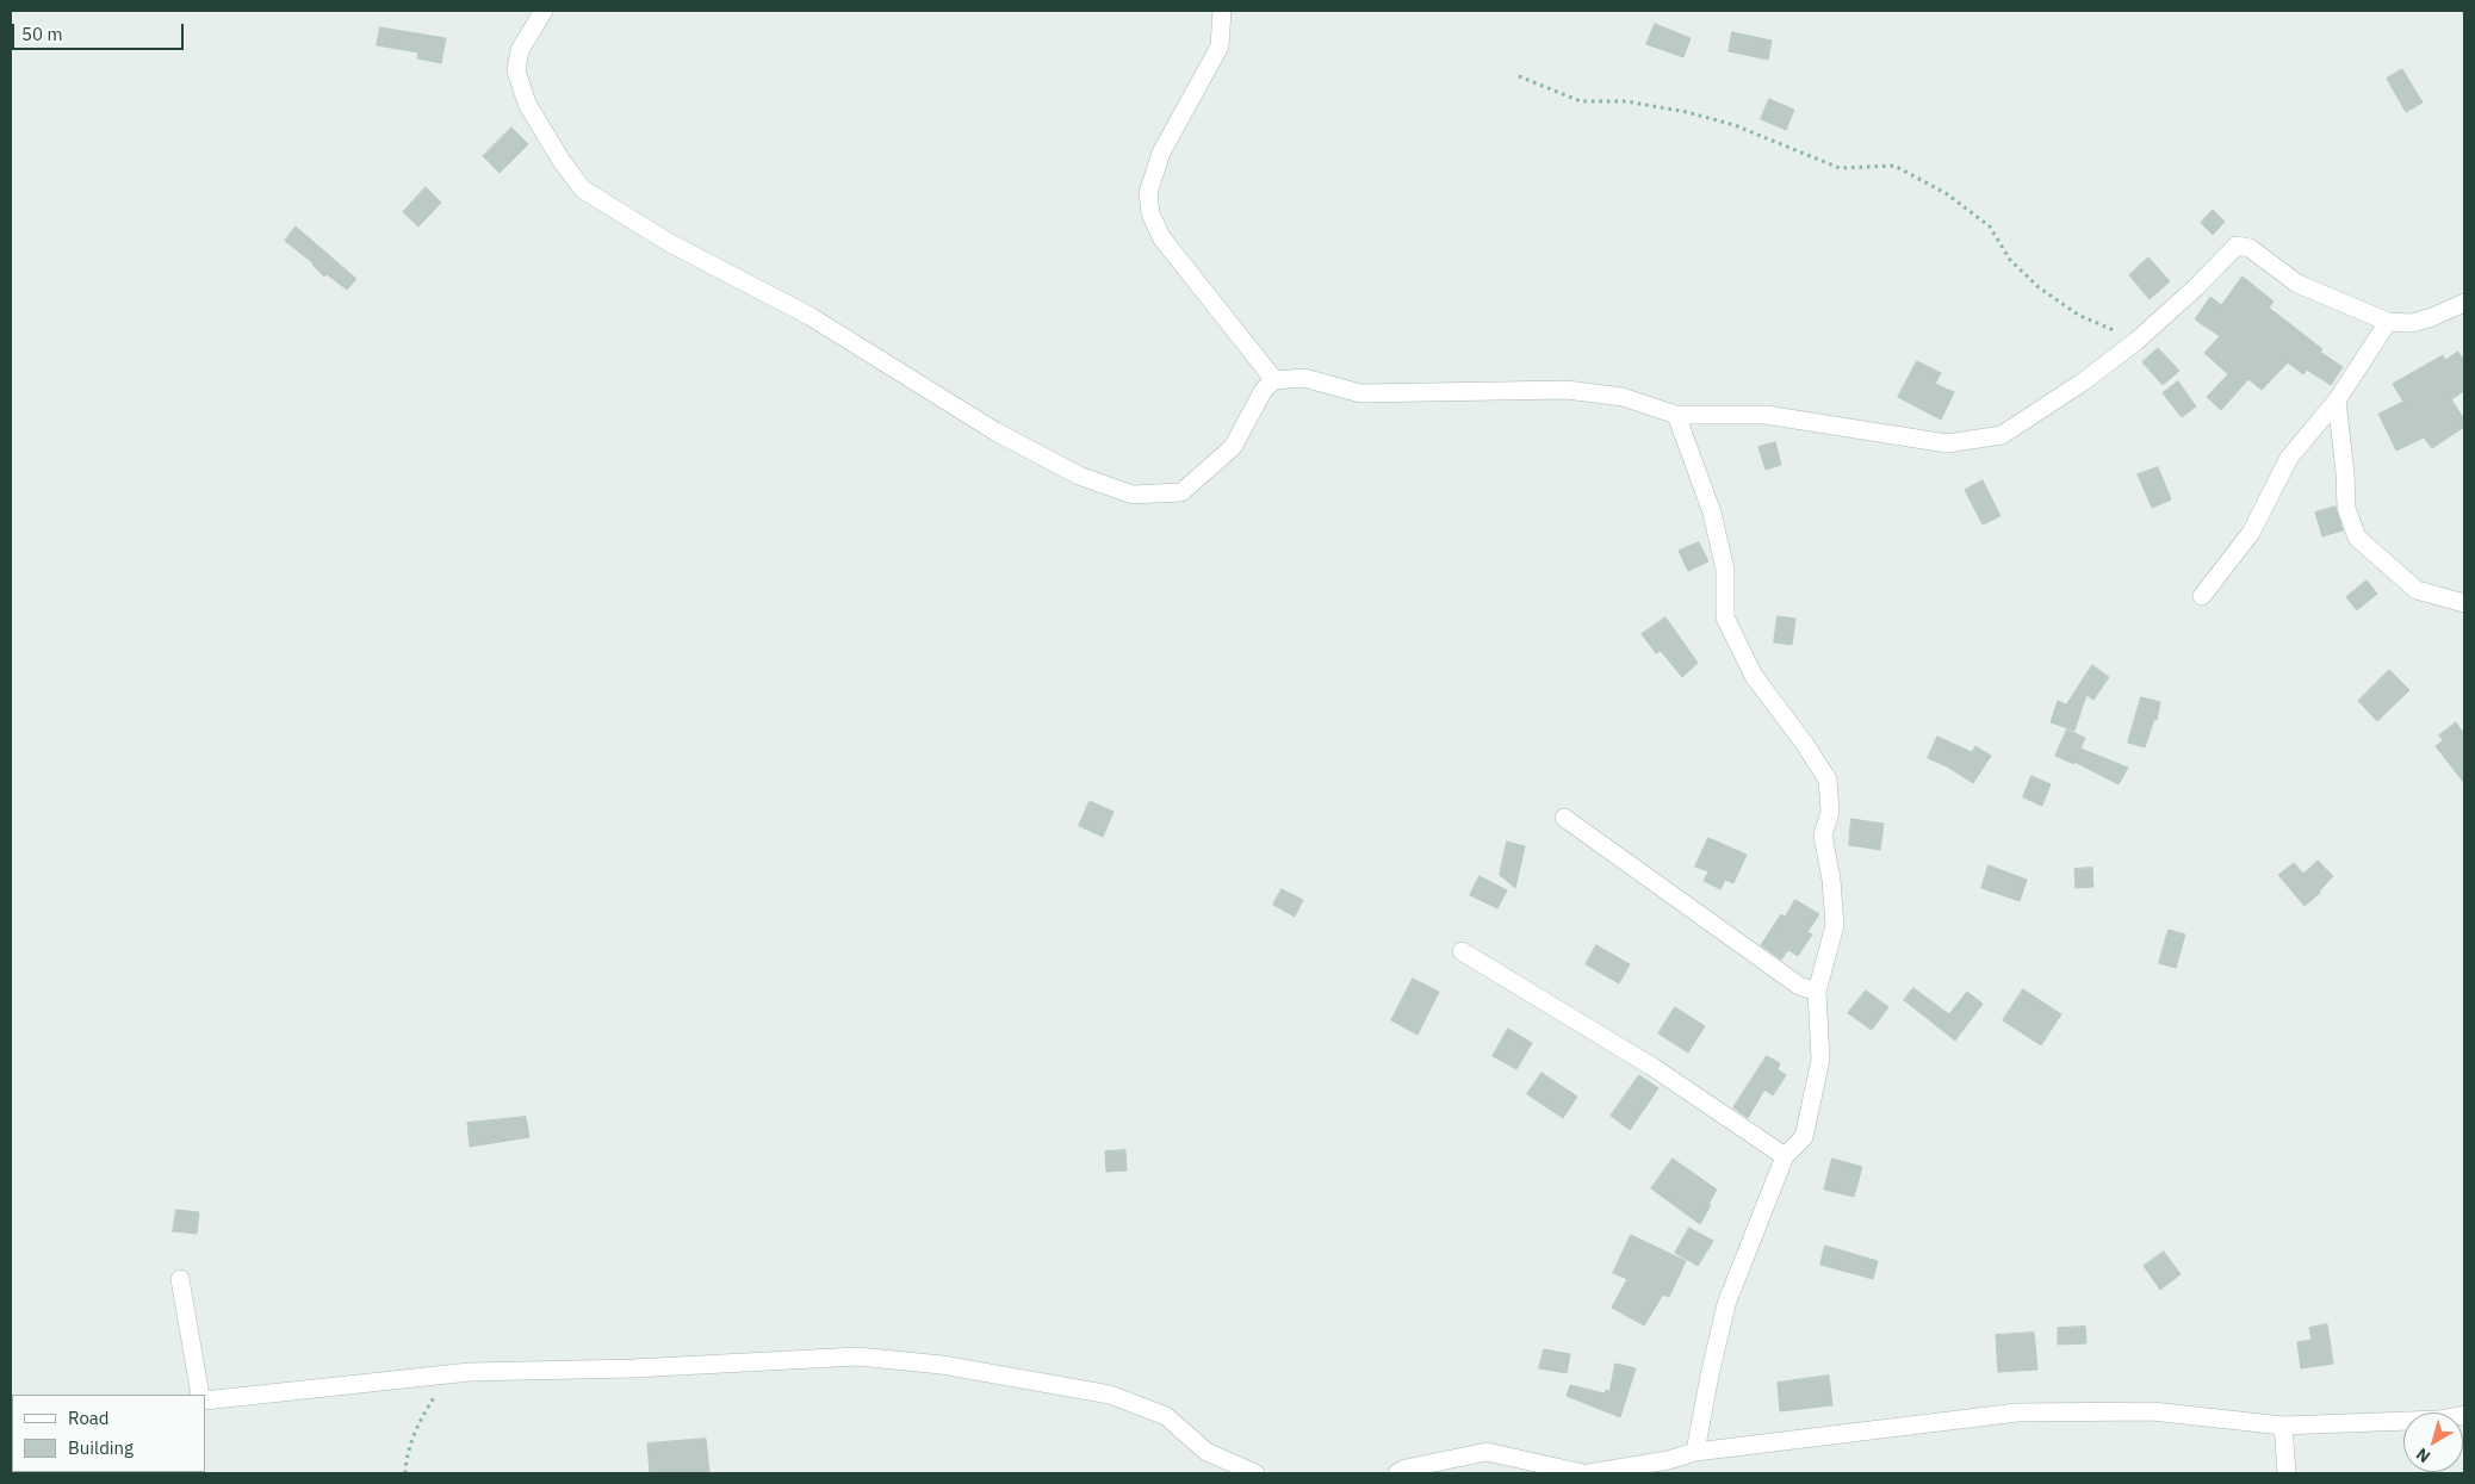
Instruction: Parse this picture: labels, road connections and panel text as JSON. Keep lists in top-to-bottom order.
{
  "legend": ["Road", "Building"],
  "scale_bar": "50 m",
  "north": "bottom left"
}
